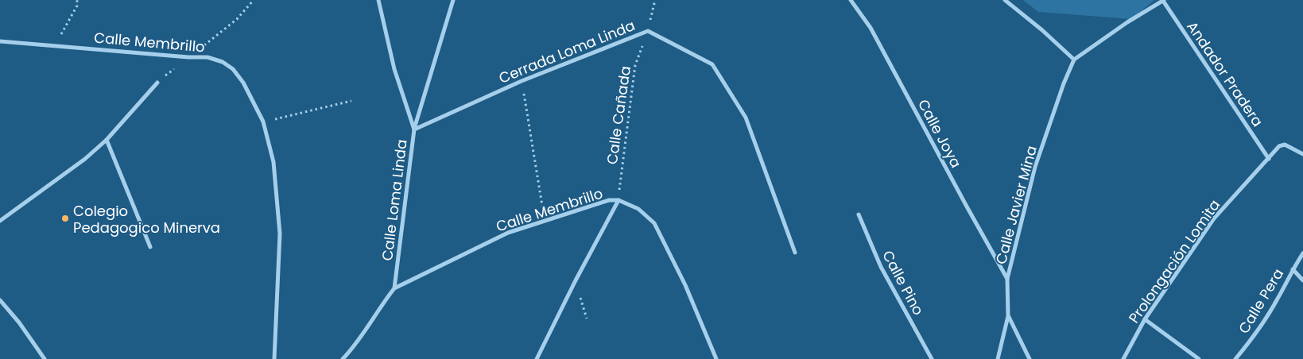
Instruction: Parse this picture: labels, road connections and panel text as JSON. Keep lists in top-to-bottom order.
{
  "streets": {
    "street": [
      "Calle Membrillo",
      "Cerrada Loma Linda",
      "Andador Pradera",
      "Calle Joya",
      "Calle Loma Linda",
      "Calle Javier Mina",
      "Prolongación Lomita",
      "Calle Pino",
      "Calle Pera"
    ],
    "path": ["Calle Cañada"]
  },
  "crossings": [
    ["Calle Membrillo", "Calle Cañada"],
    ["Calle Membrillo", "Calle Loma Linda"],
    ["Cerrada Loma Linda", "Calle Cañada"],
    ["Cerrada Loma Linda", "Calle Loma Linda"],
    ["Andador Pradera", "Prolongación Lomita"],
    ["Calle Joya", "Calle Javier Mina"]
  ],
  "places": ["Colegio Pedagogico Minerva"]
}
